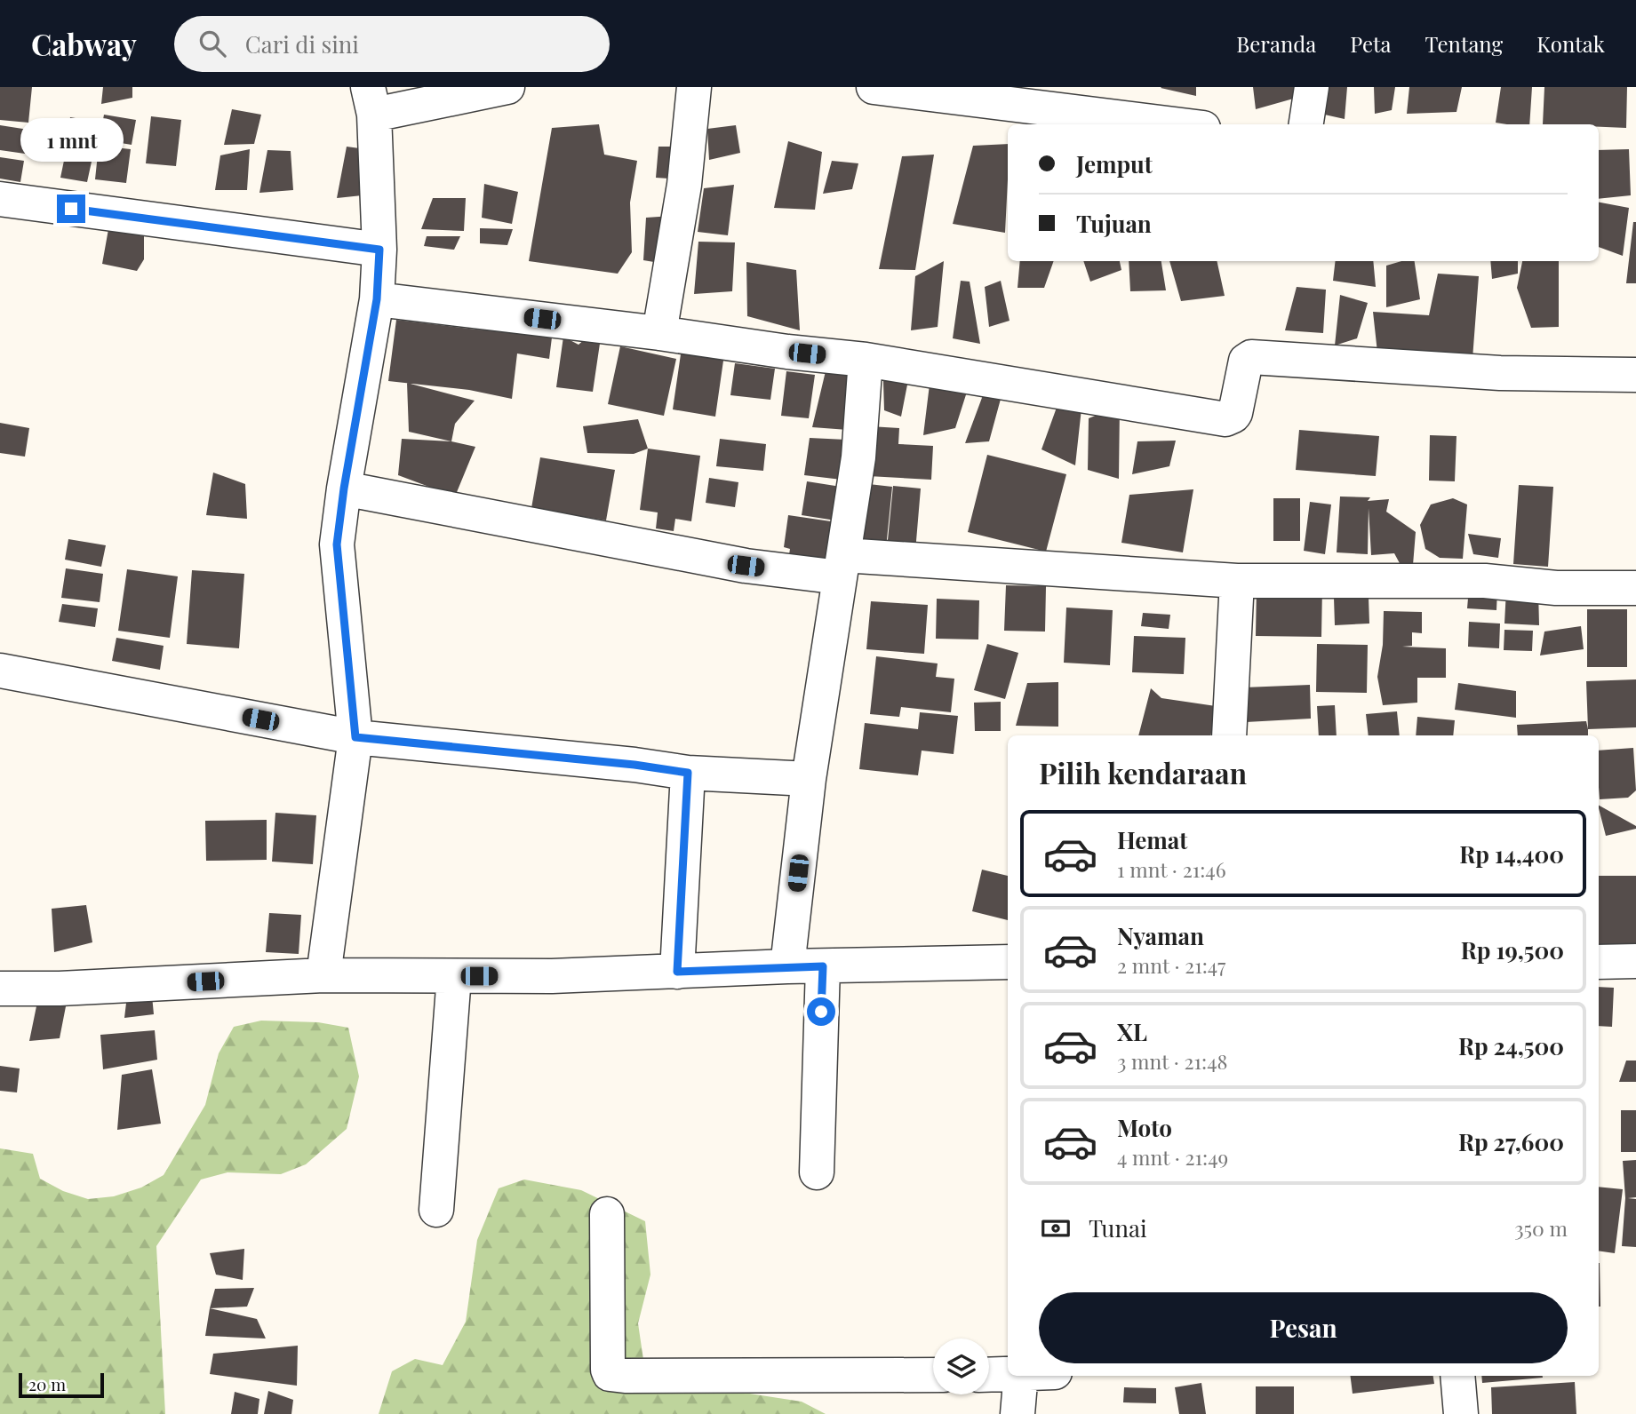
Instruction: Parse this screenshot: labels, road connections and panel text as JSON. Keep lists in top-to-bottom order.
{
  "scale_bar": "20 m",
  "page": {
    "header": "Cabway",
    "search": "Cari di sini",
    "nav": [
      "Beranda",
      "Peta",
      "Tentang",
      "Kontak"
    ],
    "bubble": "1 mnt",
    "banner": ["Jemput", "Tujuan"],
    "heading": "Pilih kendaraan",
    "list": [
      {
        "name": "Hemat",
        "note": "1 mnt · 21:46",
        "value": "Rp 14,400"
      },
      {
        "name": "Nyaman",
        "note": "2 mnt · 21:47",
        "value": "Rp 19,500"
      },
      {
        "name": "XL",
        "note": "3 mnt · 21:48",
        "value": "Rp 24,500"
      },
      {
        "name": "Moto",
        "note": "4 mnt · 21:49",
        "value": "Rp 27,600"
      }
    ],
    "pay": ["Tunai", "350 m"],
    "buttons": "Pesan",
    "scale": "20 m"
  }
}
